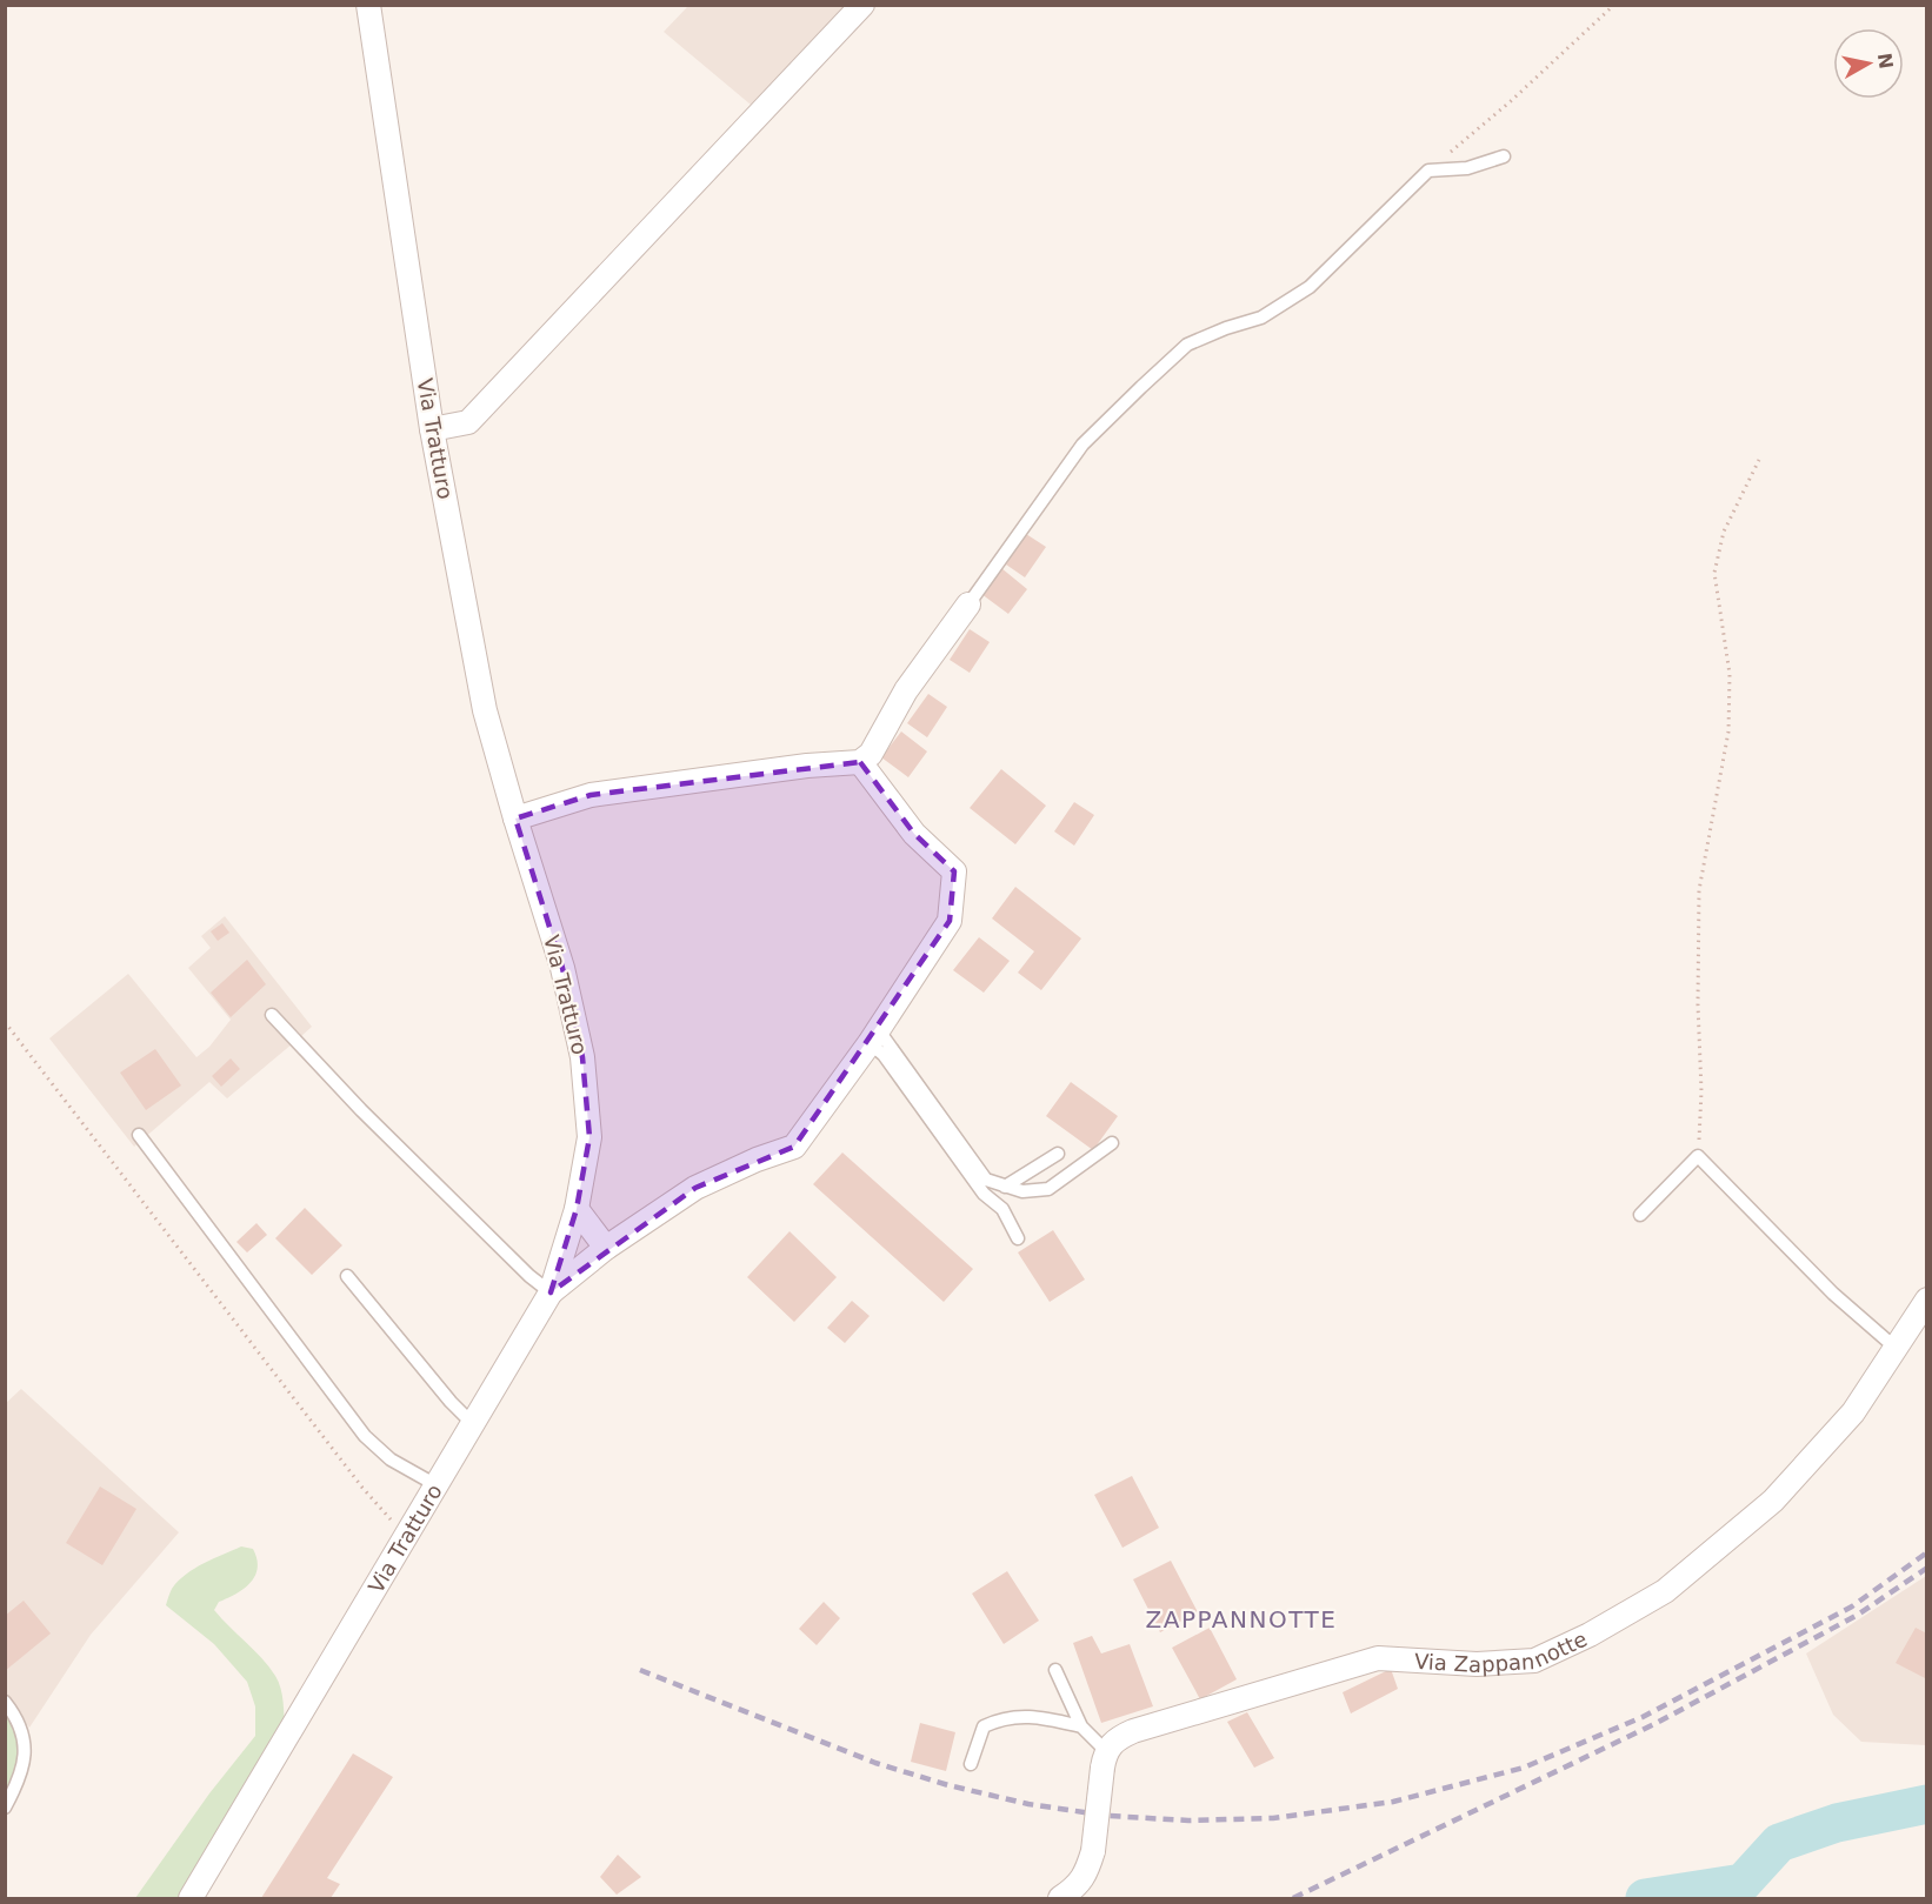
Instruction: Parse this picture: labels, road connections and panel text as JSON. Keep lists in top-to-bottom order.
{
  "streets": {
    "street": ["Via Tratturo", "Via Zappannotte"]
  },
  "districts": ["ZAPPANNOTTE"],
  "north": "right"
}
